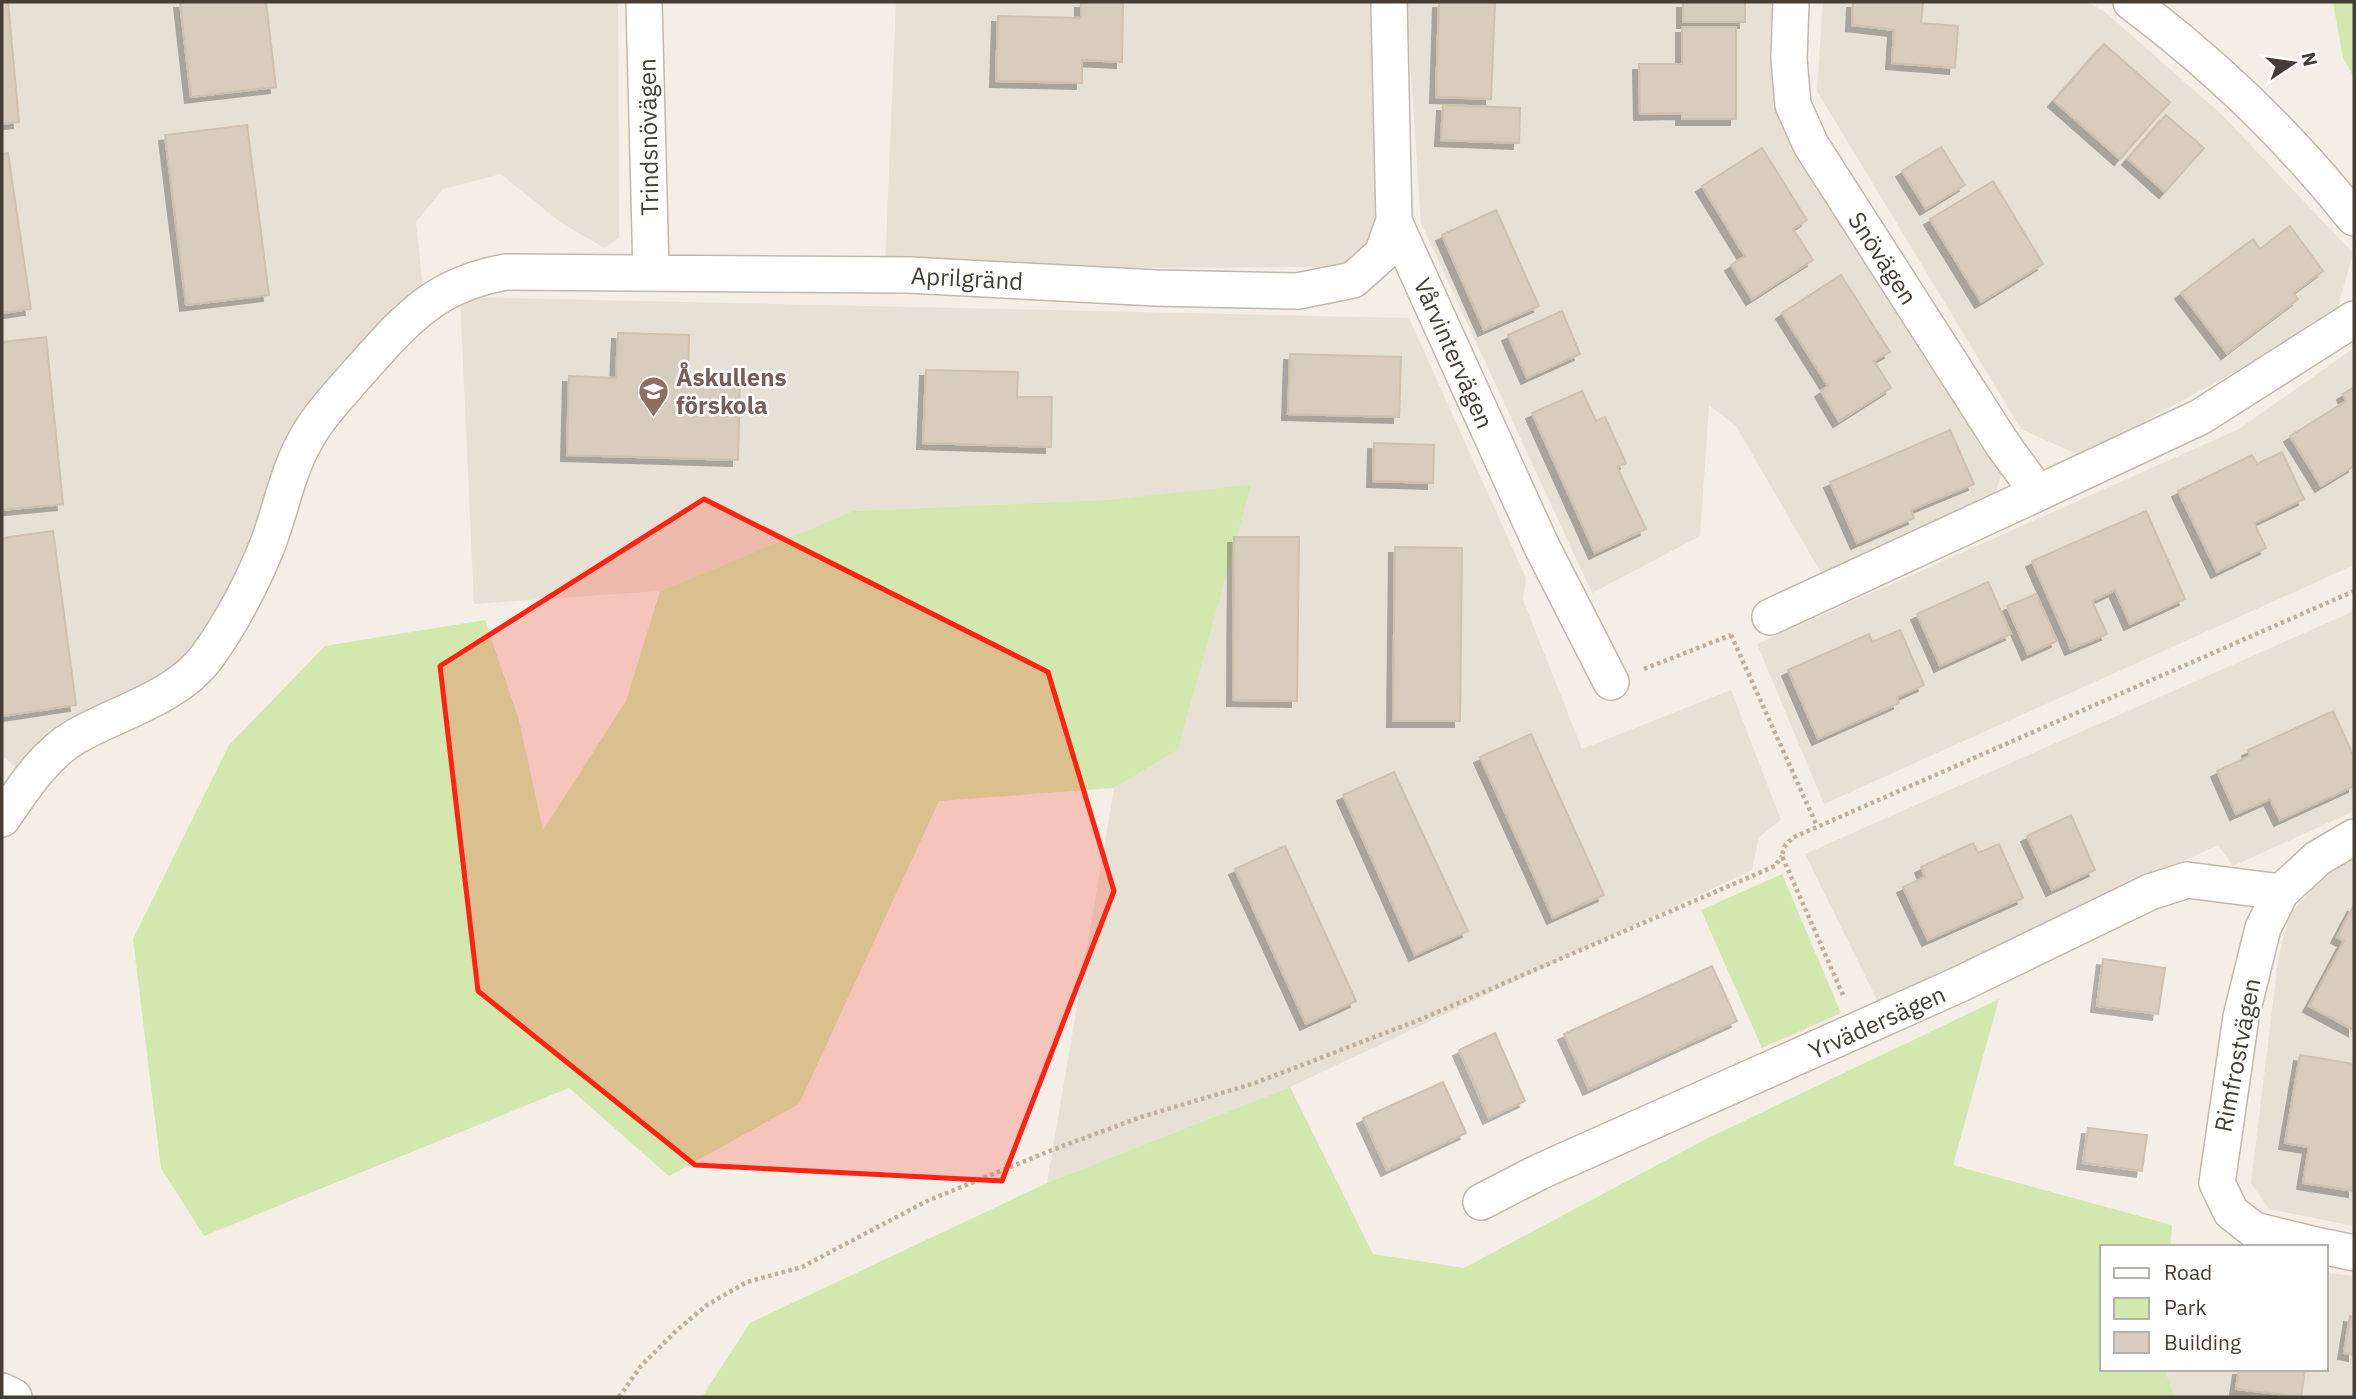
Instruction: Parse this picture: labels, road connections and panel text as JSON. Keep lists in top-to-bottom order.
{
  "streets": {
    "street": [
      "Trindsnövägen",
      "Snövägen",
      "Aprilgränd",
      "Vårvintervägen",
      "Yrvädersägen",
      "Rimfrostvägen"
    ]
  },
  "crossings": [
    ["Trindsnövägen", "Aprilgränd"],
    ["Aprilgränd", "Vårvintervägen"],
    ["Yrvädersägen", "Rimfrostvägen"]
  ],
  "places": {
    "school or university": ["Åskullens förskola"]
  },
  "legend": ["Road", "Park", "Building"],
  "north": "right"
}
